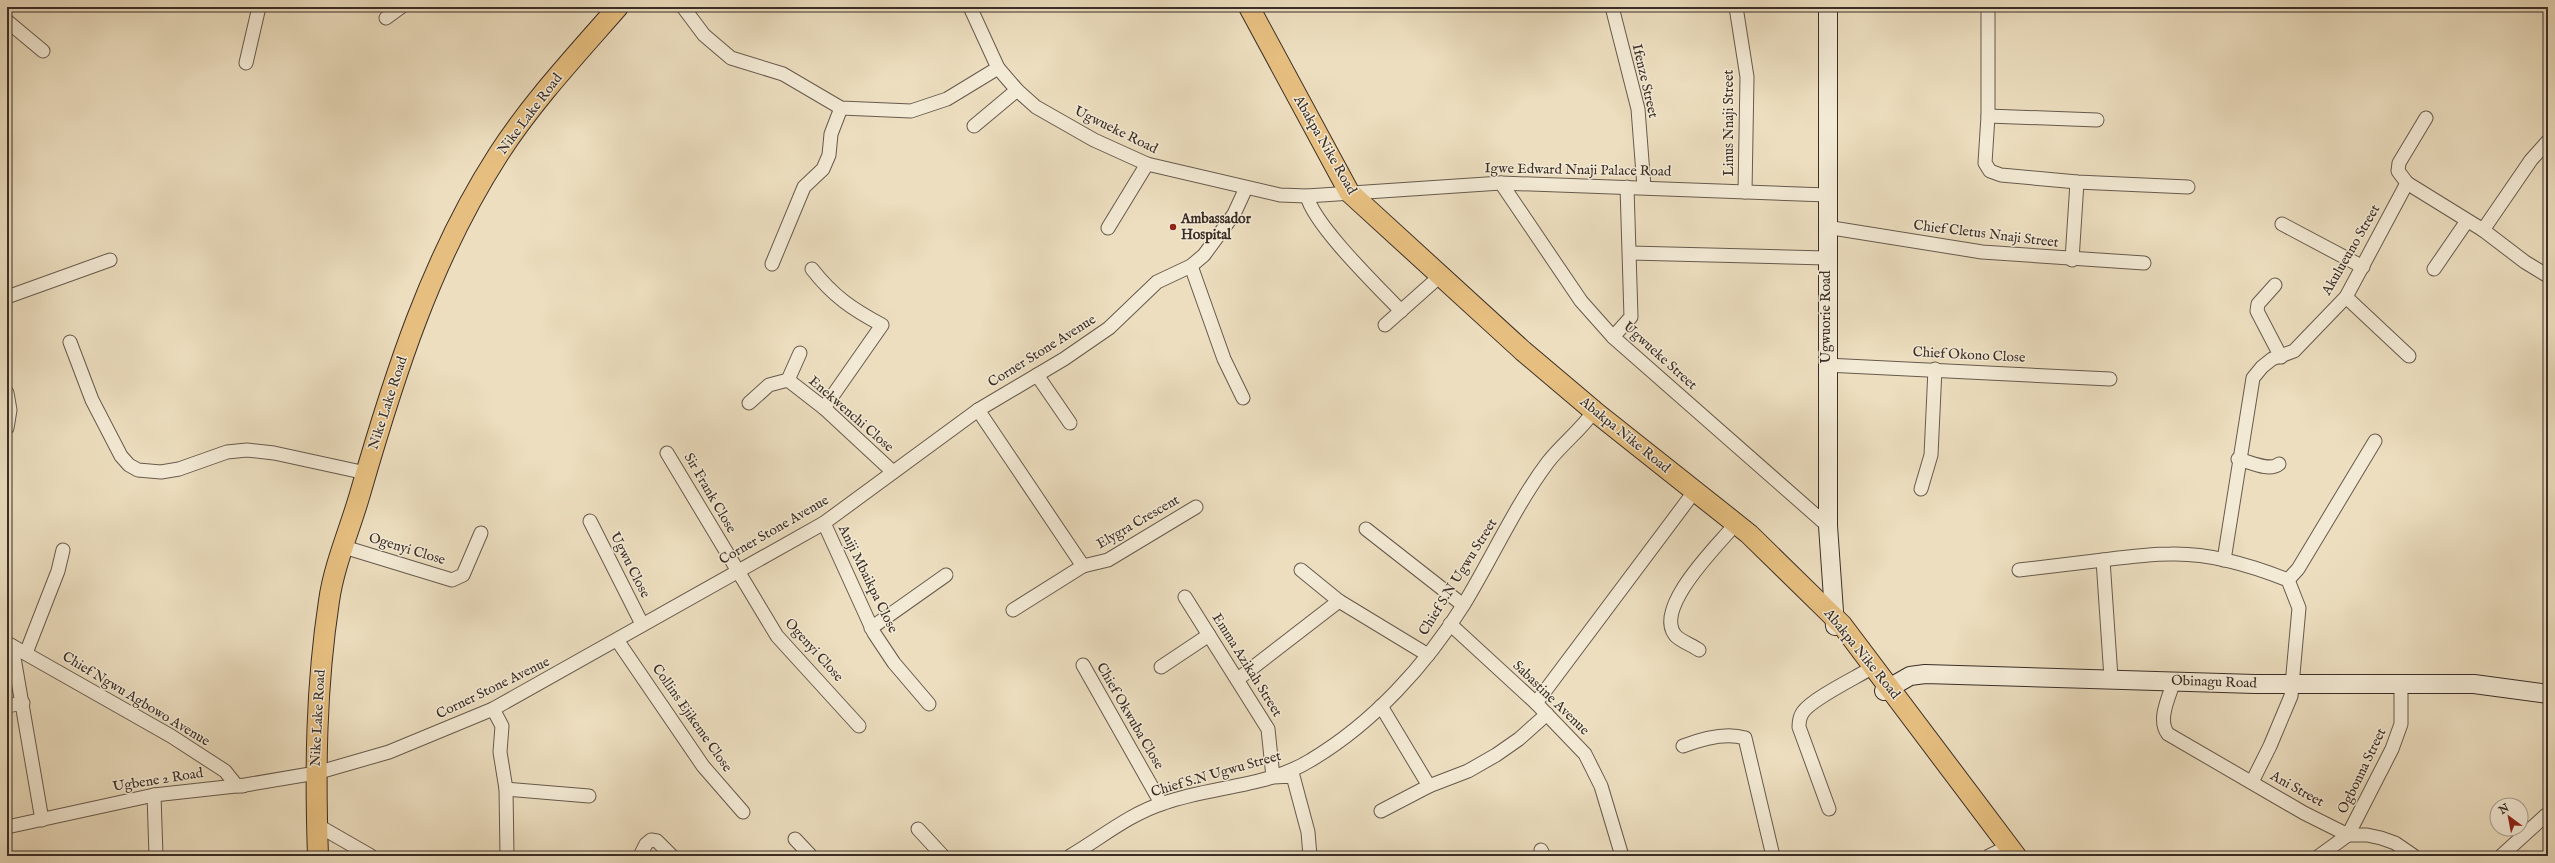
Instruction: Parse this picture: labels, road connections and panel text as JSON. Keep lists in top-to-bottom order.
{
  "streets": {
    "main road": ["Nike Lake Road", "Abakpa Nike Road"],
    "street": [
      "Ifenze Street",
      "Linus Nnaji Street",
      "Ugwueke Road",
      "Igwe Edward Nnaji Palace Road",
      "Chief Cletus Nnaji Street",
      "Akulueuno Street",
      "Ugwuorie Road",
      "Corner Stone Avenue",
      "Chief Okono Close",
      "Ugwueke Street",
      "Enekwenchi Close",
      "Sir Frank Close",
      "Elygra Crescent",
      "Ogenyi Close",
      "Ugwu Close",
      "Chief S.N Ugwu Street",
      "Aniji Mbaikpa Close",
      "Emma Azikah Street",
      "Obinagu Road",
      "Sabastine Avenue",
      "Chief Ngwu Agbowo Avenue",
      "Chief Okwuba Close",
      "Collins Ejikeme Close",
      "Ogbonna Street",
      "Ugbene 2 Road",
      "Ani Street"
    ]
  },
  "crossings": [
    ["Ifenze Street", "Igwe Edward Nnaji Palace Road"],
    ["Nike Lake Road", "Corner Stone Avenue"],
    ["Nike Lake Road", "Ogenyi Close"],
    ["Nike Lake Road", "Ugbene 2 Road"],
    ["Linus Nnaji Street", "Igwe Edward Nnaji Palace Road"],
    ["Ugwueke Road", "Abakpa Nike Road"],
    ["Ugwueke Road", "Igwe Edward Nnaji Palace Road"],
    ["Ugwueke Road", "Corner Stone Avenue"],
    ["Abakpa Nike Road", "Igwe Edward Nnaji Palace Road"],
    ["Abakpa Nike Road", "Ugwuorie Road"],
    ["Abakpa Nike Road", "Chief S.N Ugwu Street"],
    ["Abakpa Nike Road", "Obinagu Road"],
    ["Igwe Edward Nnaji Palace Road", "Ugwuorie Road"],
    ["Igwe Edward Nnaji Palace Road", "Ugwueke Street"],
    ["Chief Cletus Nnaji Street", "Ugwuorie Road"],
    ["Ugwuorie Road", "Chief Okono Close"],
    ["Ugwuorie Road", "Ugwueke Street"],
    ["Corner Stone Avenue", "Enekwenchi Close"],
    ["Corner Stone Avenue", "Sir Frank Close"],
    ["Corner Stone Avenue", "Ogenyi Close"],
    ["Corner Stone Avenue", "Ugwu Close"],
    ["Corner Stone Avenue", "Aniji Mbaikpa Close"],
    ["Corner Stone Avenue", "Collins Ejikeme Close"],
    ["Corner Stone Avenue", "Ugbene 2 Road"],
    ["Sir Frank Close", "Ogenyi Close"],
    ["Chief S.N Ugwu Street", "Emma Azikah Street"],
    ["Chief S.N Ugwu Street", "Sabastine Avenue"],
    ["Chief S.N Ugwu Street", "Chief Okwuba Close"],
    ["Obinagu Road", "Ogbonna Street"],
    ["Obinagu Road", "Ani Street"],
    ["Chief Ngwu Agbowo Avenue", "Ugbene 2 Road"],
    ["Ogbonna Street", "Ani Street"]
  ],
  "places": ["Ambassador Hospital"],
  "north": "top left"
}
